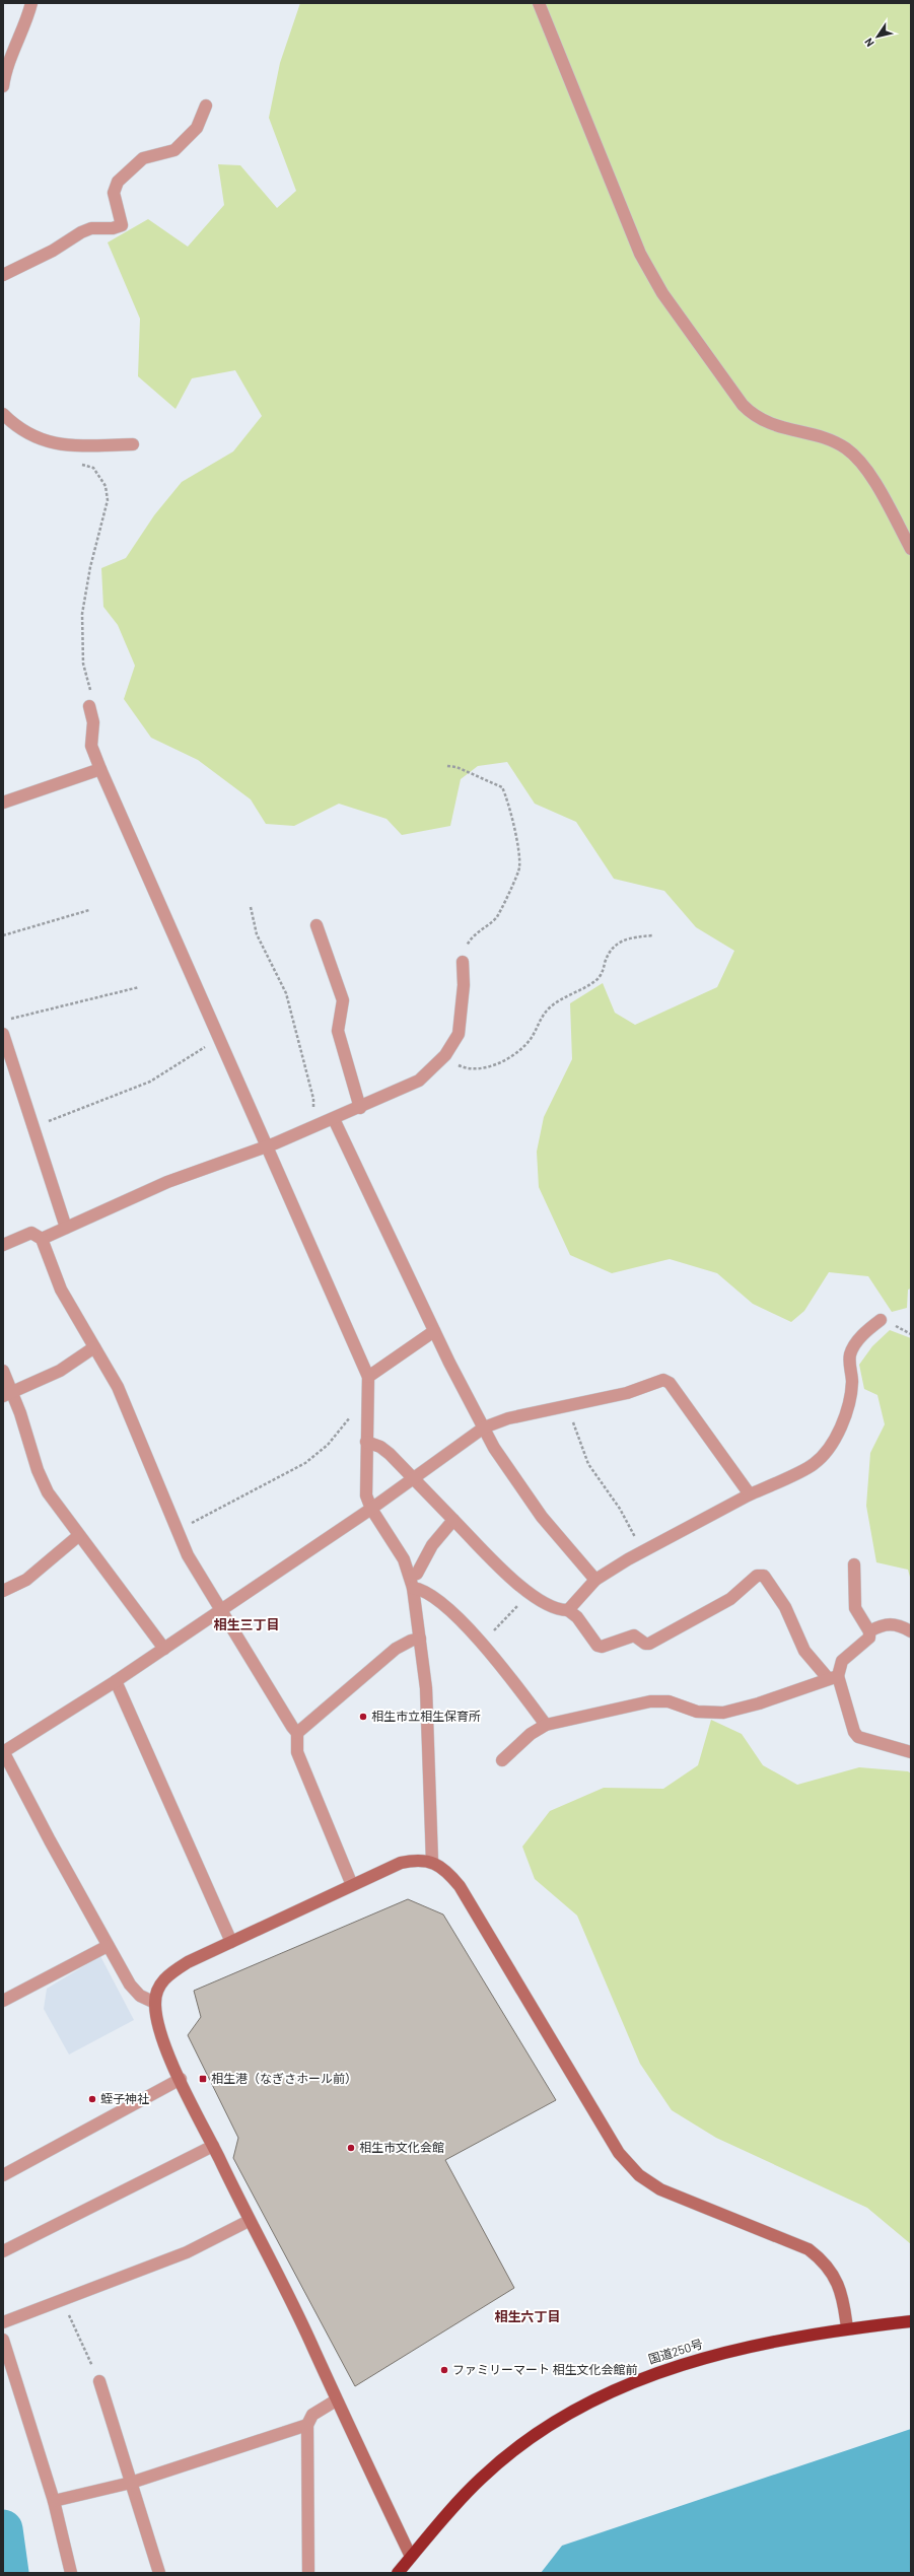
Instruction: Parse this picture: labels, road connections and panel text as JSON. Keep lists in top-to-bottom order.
{
  "streets": {
    "highway": ["国道250号"]
  },
  "districts": ["相生三丁目", "相生六丁目"],
  "places": {
    "other": [
      "相生市立相生保育所",
      "蛭子神社",
      "相生市文化会館",
      "ファミリーマート 相生文化会館前"
    ],
    "transit": ["相生港（なぎさホール前）"]
  },
  "north": "bottom left"
}
